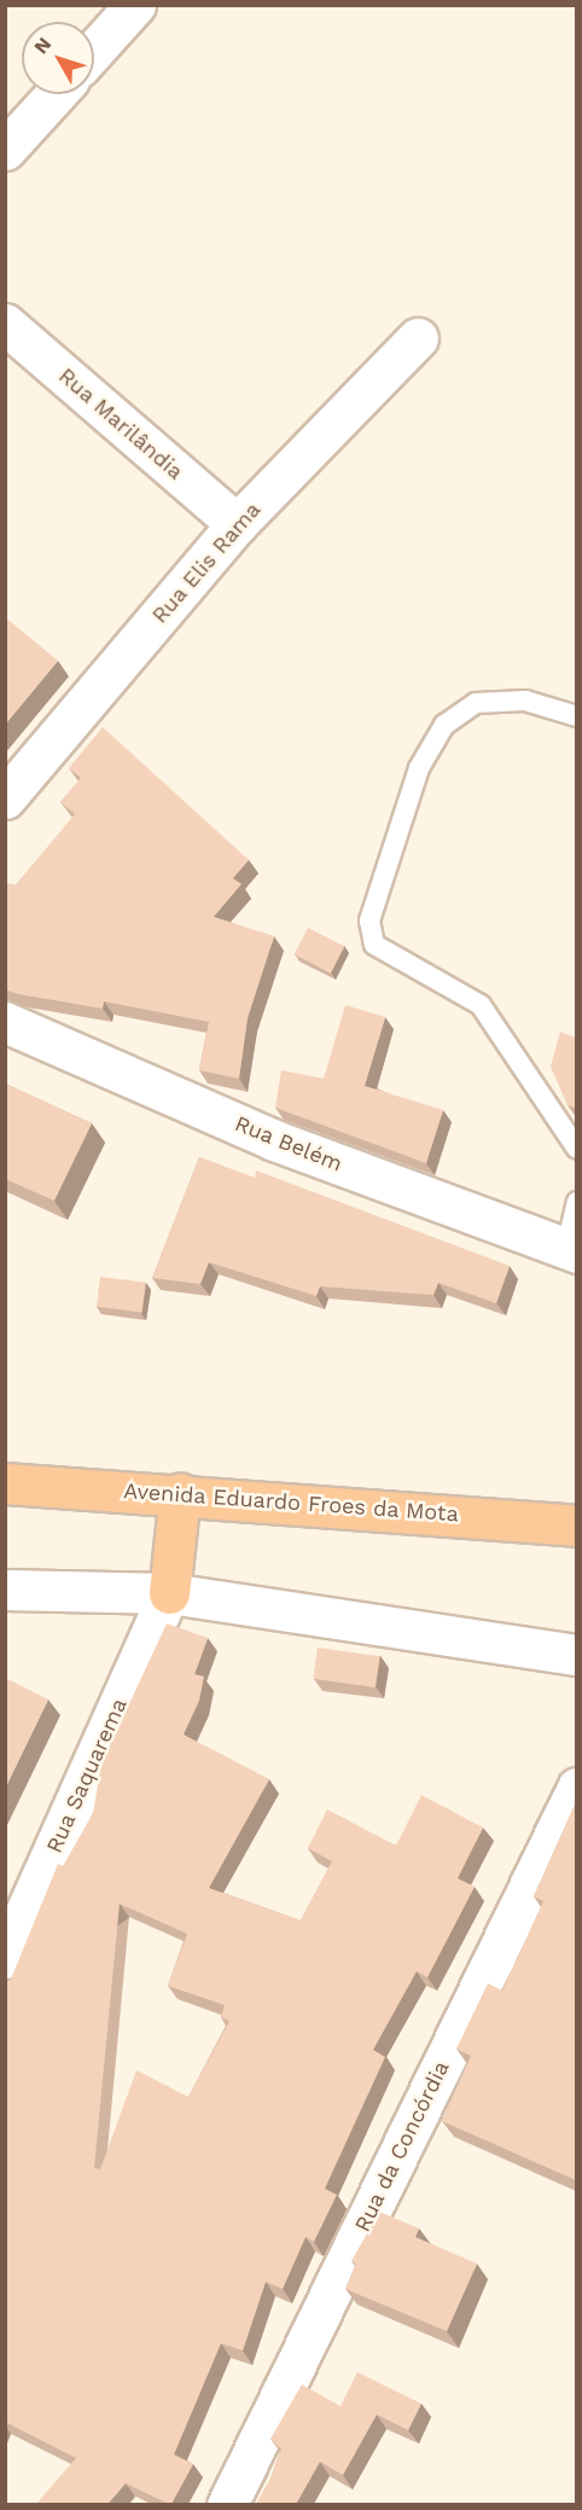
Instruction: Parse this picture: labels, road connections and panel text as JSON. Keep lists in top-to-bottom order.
{
  "streets": {
    "highway": ["Avenida Eduardo Froes da Mota"],
    "street": [
      "Rua Marilândia",
      "Rua Elis Rama",
      "Rua Belém",
      "Rua Saquarema",
      "Rua da Concórdia"
    ]
  },
  "crossings": [
    ["Rua Marilândia", "Rua Elis Rama"]
  ],
  "north": "top left"
}
